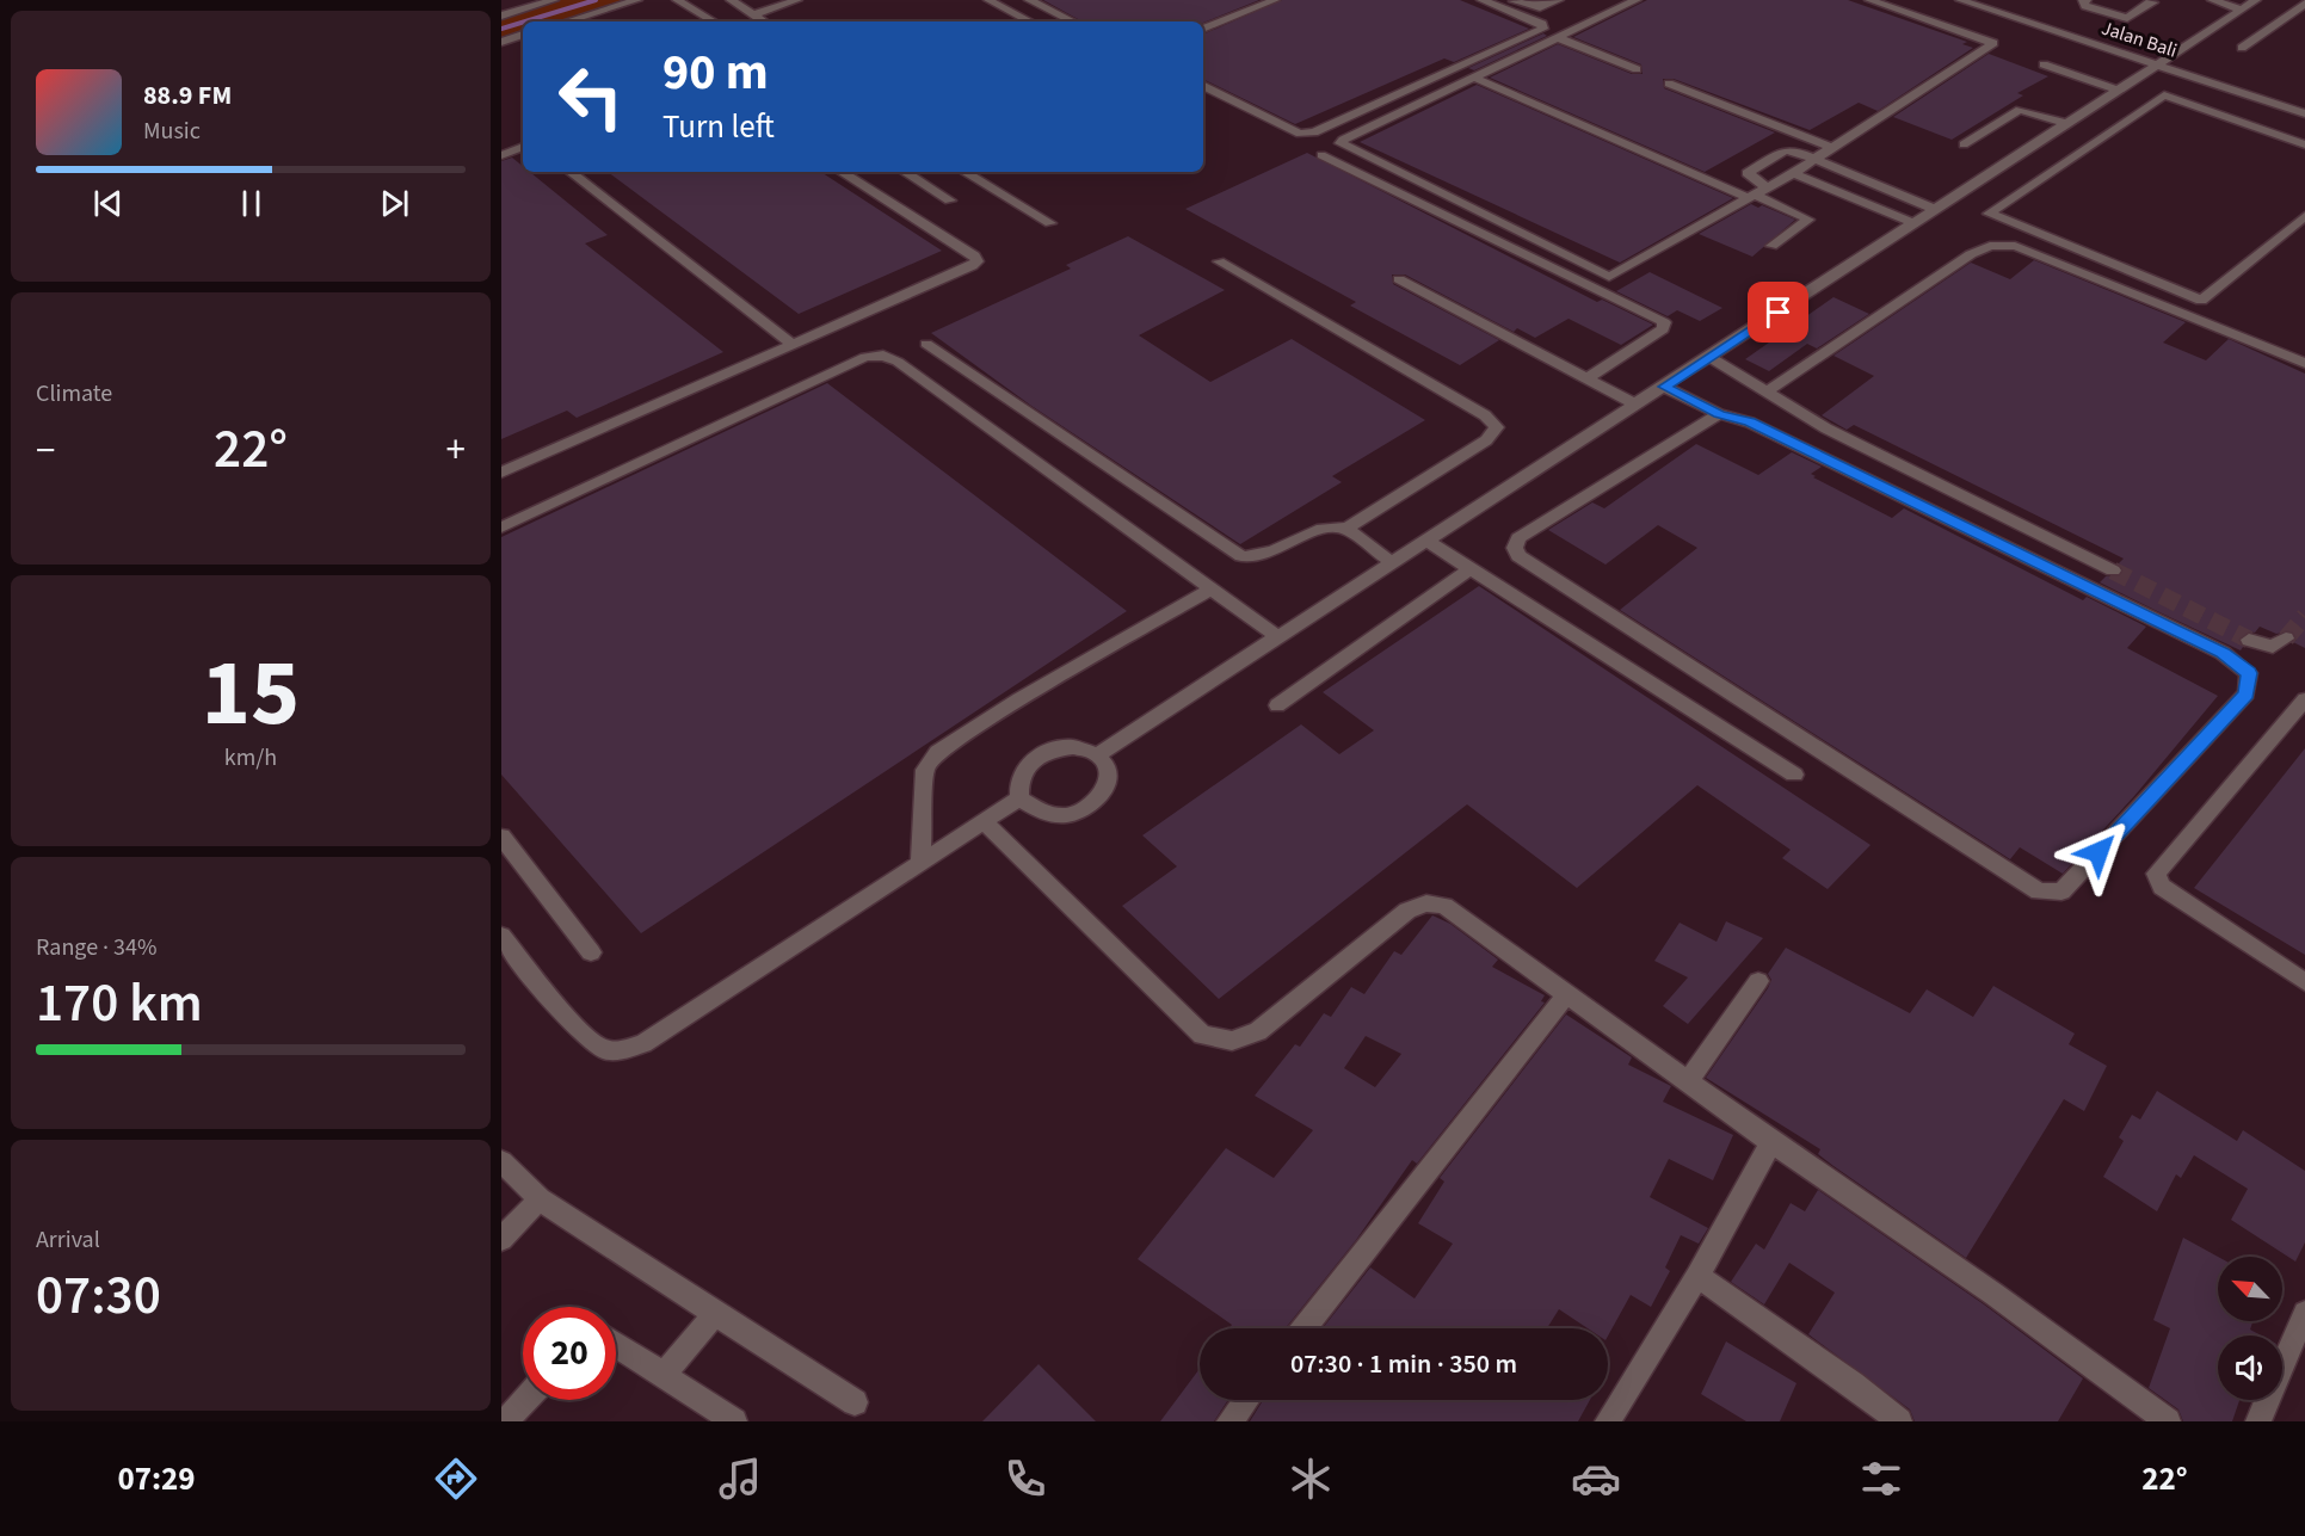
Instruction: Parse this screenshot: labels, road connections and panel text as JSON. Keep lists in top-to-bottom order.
{
  "streets": {
    "street": ["Jalan Bali"]
  },
  "north": "top left",
  "page": {
    "turn": ["90 m", "Turn left"],
    "song": ["88.9 FM", "Music"],
    "tile": [
      "Climate",
      ["15", "km/h"],
      ["Range · 34%", "170 km"],
      ["Arrival", "07:30"]
    ],
    "heat": ["−", "22°", "+"],
    "limit": "20",
    "trip": "07:30 · 1 min · 350 m",
    "tabs": ["07:29", "22°"]
  }
}
